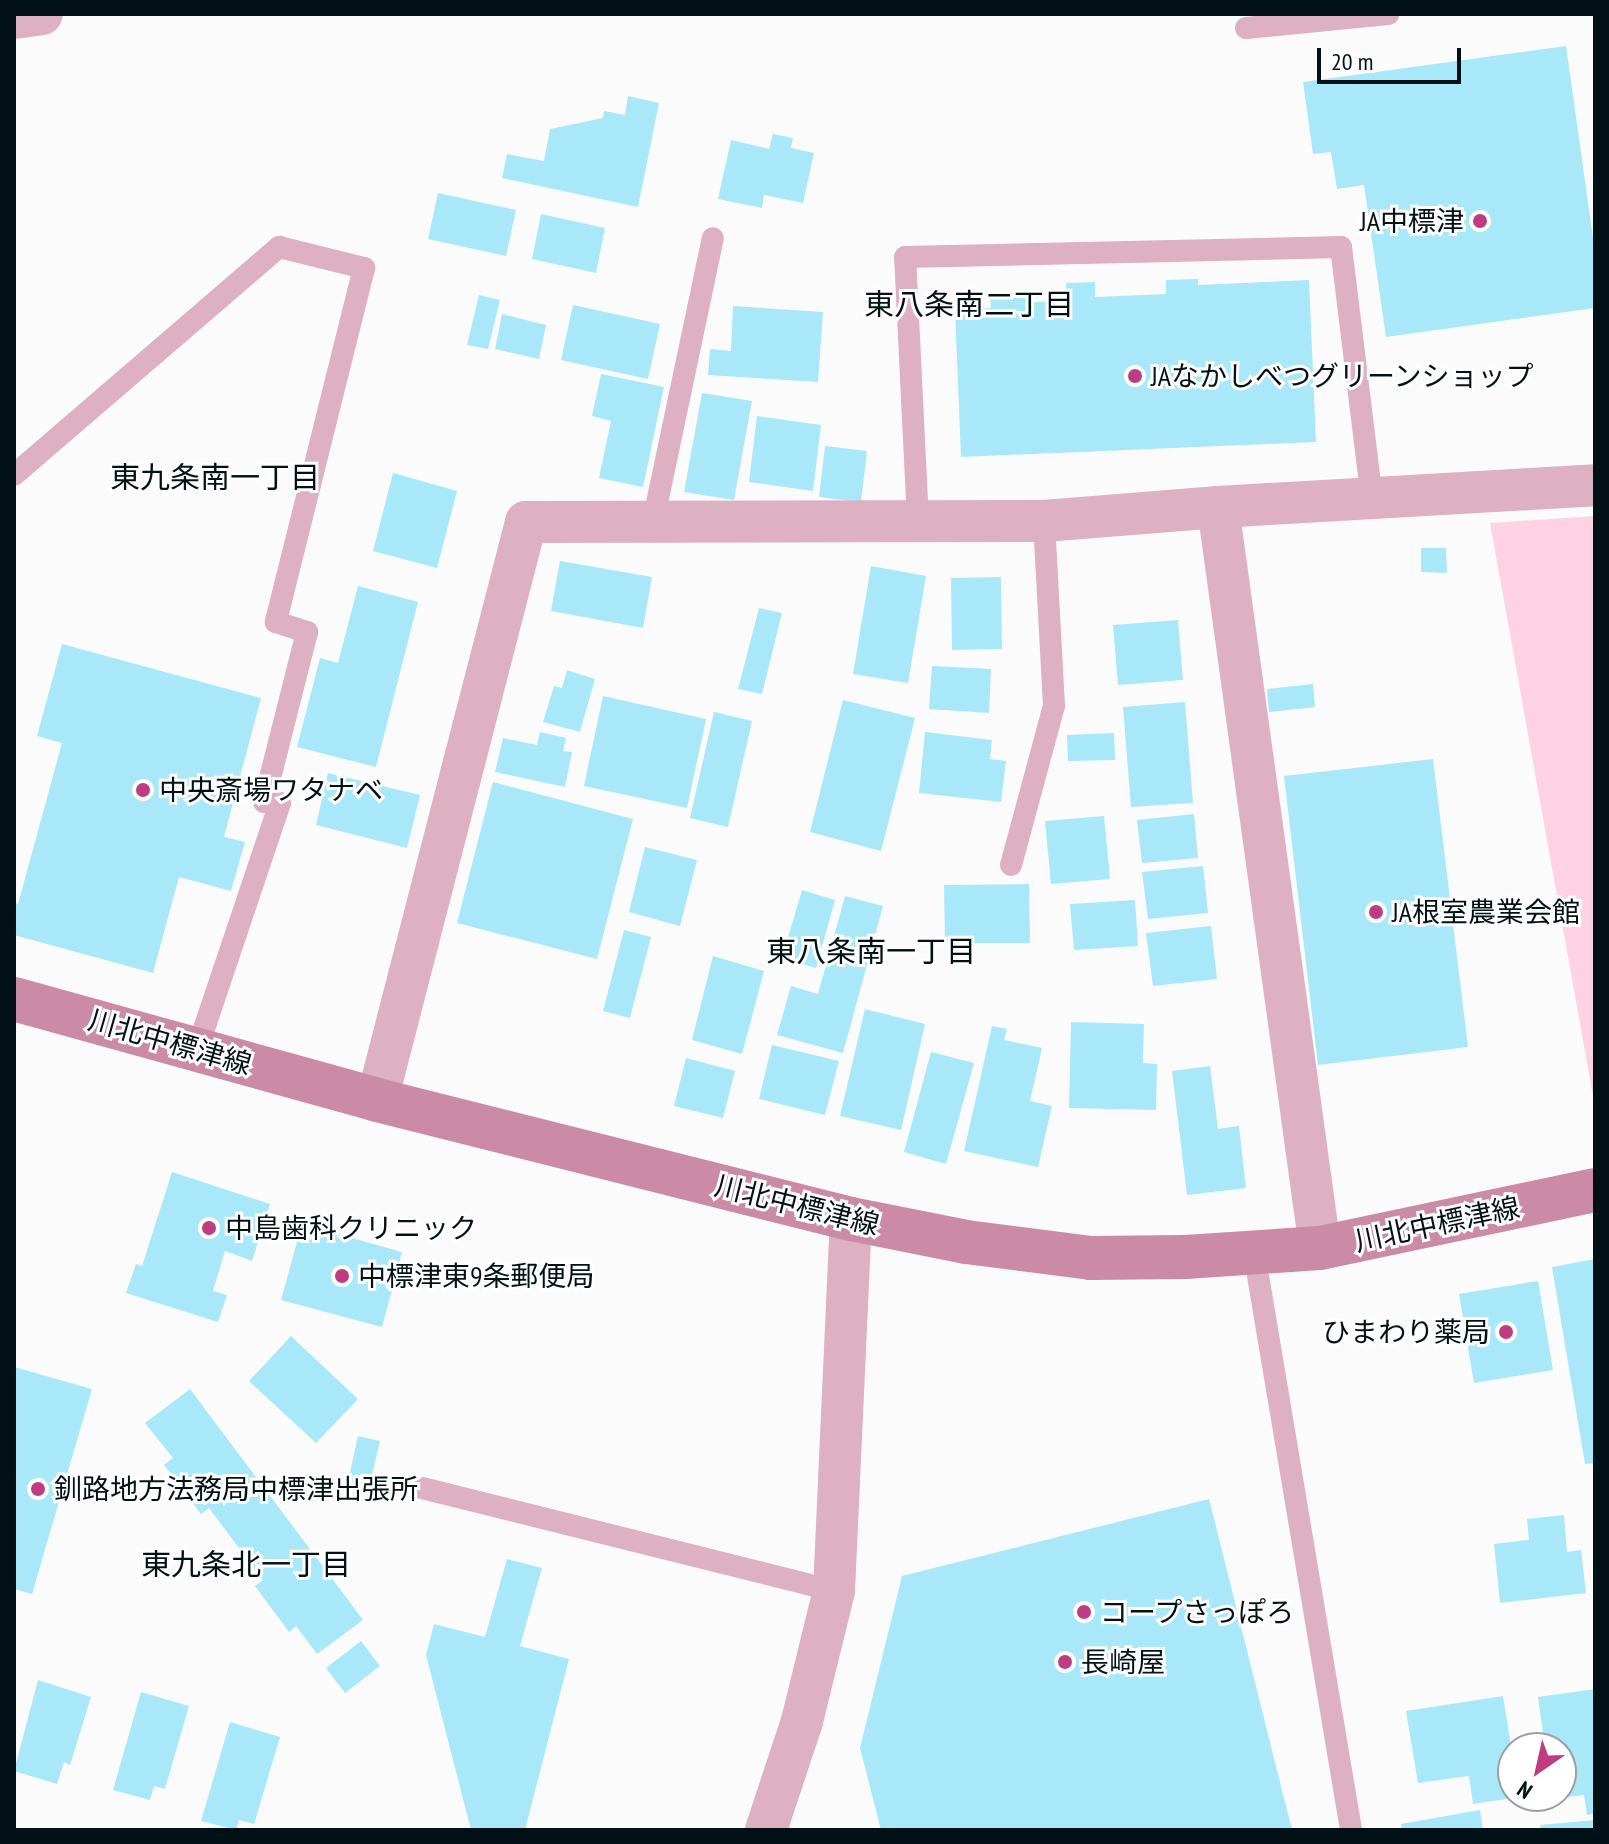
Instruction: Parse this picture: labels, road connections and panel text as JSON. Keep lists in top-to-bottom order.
{
  "streets": {
    "main road": ["川北中標津線"]
  },
  "districts": [
    "東八条南二丁目",
    "東九条南一丁目",
    "東八条南一丁目",
    "東九条北一丁目"
  ],
  "places": [
    "JA中標津",
    "JAなかしべつグリーンショップ",
    "中央斎場ワタナベ",
    "JA根室農業会館",
    "中島歯科クリニック",
    "中標津東9条郵便局",
    "ひまわり薬局",
    "釧路地方法務局中標津出張所",
    "コープさっぽろ",
    "長崎屋"
  ],
  "scale_bar": "20 m",
  "north": "bottom left"
}
